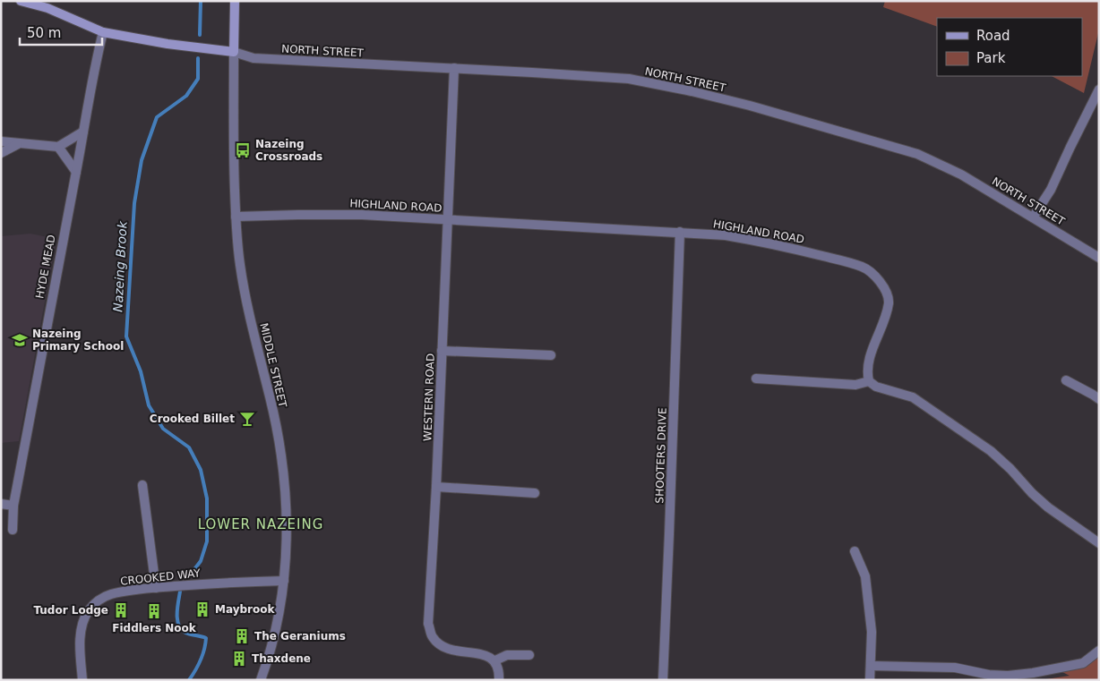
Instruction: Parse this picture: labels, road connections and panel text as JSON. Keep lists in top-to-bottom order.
{
  "streets": {
    "street": [
      "NORTH STREET",
      "HIGHLAND ROAD",
      "HYDE MEAD",
      "MIDDLE STREET",
      "WESTERN ROAD",
      "SHOOTERS DRIVE",
      "CROOKED WAY"
    ]
  },
  "crossings": [
    ["NORTH STREET", "MIDDLE STREET"],
    ["NORTH STREET", "WESTERN ROAD"],
    ["HIGHLAND ROAD", "MIDDLE STREET"],
    ["HIGHLAND ROAD", "WESTERN ROAD"],
    ["HIGHLAND ROAD", "SHOOTERS DRIVE"],
    ["MIDDLE STREET", "CROOKED WAY"]
  ],
  "districts": ["LOWER NAZEING"],
  "water": ["Nazeing Brook"],
  "places": {
    "bus stop": ["Nazeing Crossroads"],
    "school or university": ["Nazeing Primary School"],
    "bar": ["Crooked Billet"],
    "building": [
      "Maybrook",
      "Tudor Lodge",
      "Fiddlers Nook",
      "The Geraniums",
      "Thaxdene"
    ]
  },
  "legend": ["Road", "Park"],
  "scale_bar": "50 m"
}
